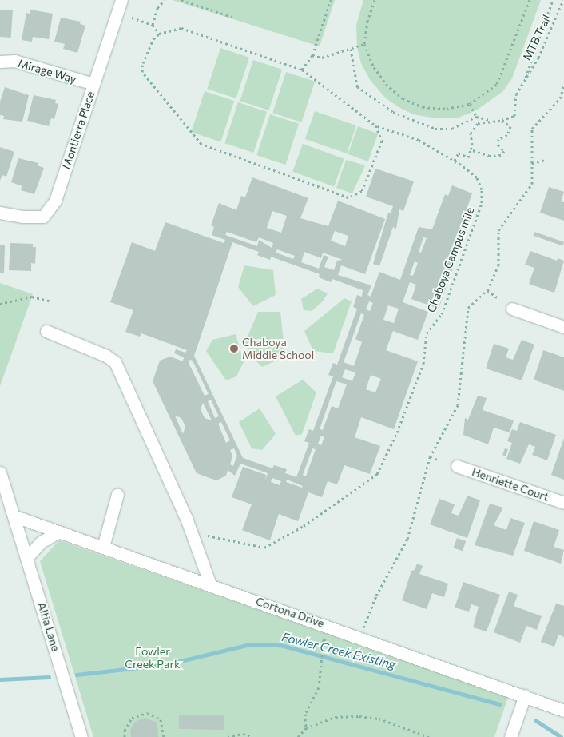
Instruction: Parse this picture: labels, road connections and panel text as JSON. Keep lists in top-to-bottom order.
{
  "streets": {
    "street": [
      "Mirage Way",
      "Montierra Place",
      "Henriette Court",
      "Cortona Drive",
      "Altia Lane"
    ],
    "path": ["MTB Trail", "Chaboya Campus mile"]
  },
  "crossings": [
    ["Mirage Way", "Montierra Place"],
    ["Cortona Drive", "Altia Lane"]
  ],
  "water": ["Fowler Creek Existing"],
  "parks": ["Fowler Creek Park"],
  "places": ["Chaboya Middle School"]
}
